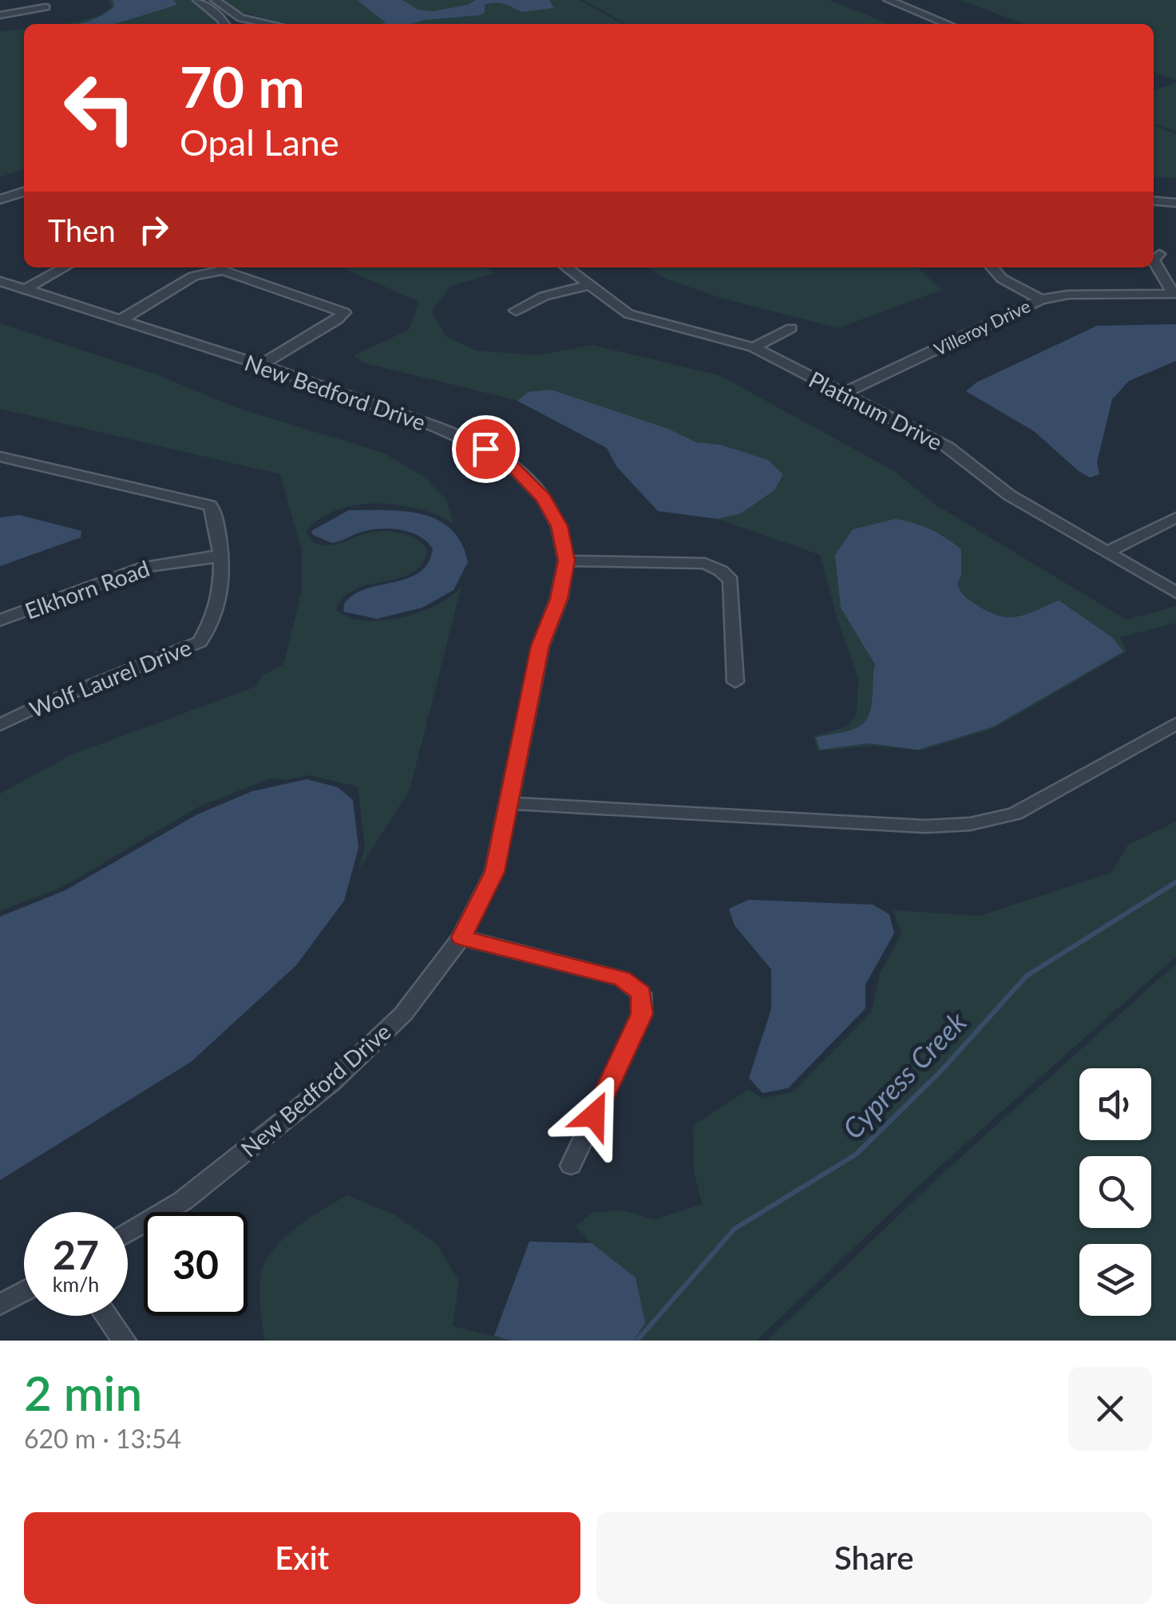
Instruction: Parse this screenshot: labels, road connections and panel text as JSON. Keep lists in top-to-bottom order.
{
  "streets": {
    "street": [
      "Villeroy Drive",
      "New Bedford Drive",
      "Platinum Drive",
      "Elkhorn Road",
      "Wolf Laurel Drive"
    ]
  },
  "crossings": [
    ["Villeroy Drive", "Platinum Drive"],
    ["Elkhorn Road", "Wolf Laurel Drive"]
  ],
  "water": ["Cypress Creek"],
  "page": {
    "turn": ["70 m", "Opal Lane"],
    "then": "Then",
    "speed": "27 km/h",
    "limit": "30",
    "heading": ["2 min", "620 m · 13:54"],
    "buttons": ["Exit", "Share"]
  }
}
